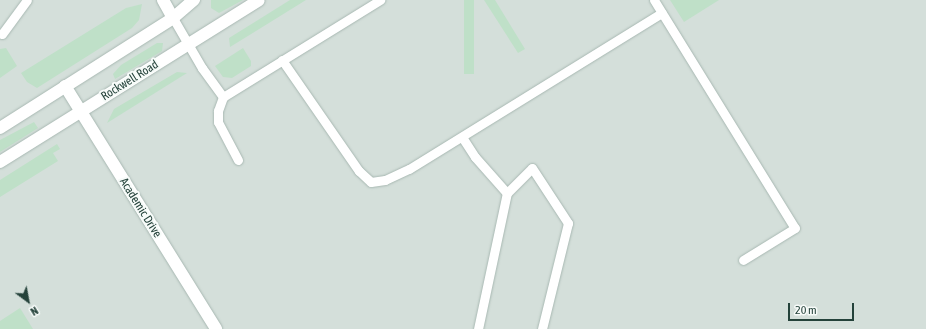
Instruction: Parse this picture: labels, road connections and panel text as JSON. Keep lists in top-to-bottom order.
{
  "streets": {
    "street": ["Rockwell Road", "Academic Drive"]
  },
  "crossings": [
    ["Rockwell Road", "Academic Drive"]
  ],
  "scale_bar": "20 m",
  "north": "bottom right"
}
